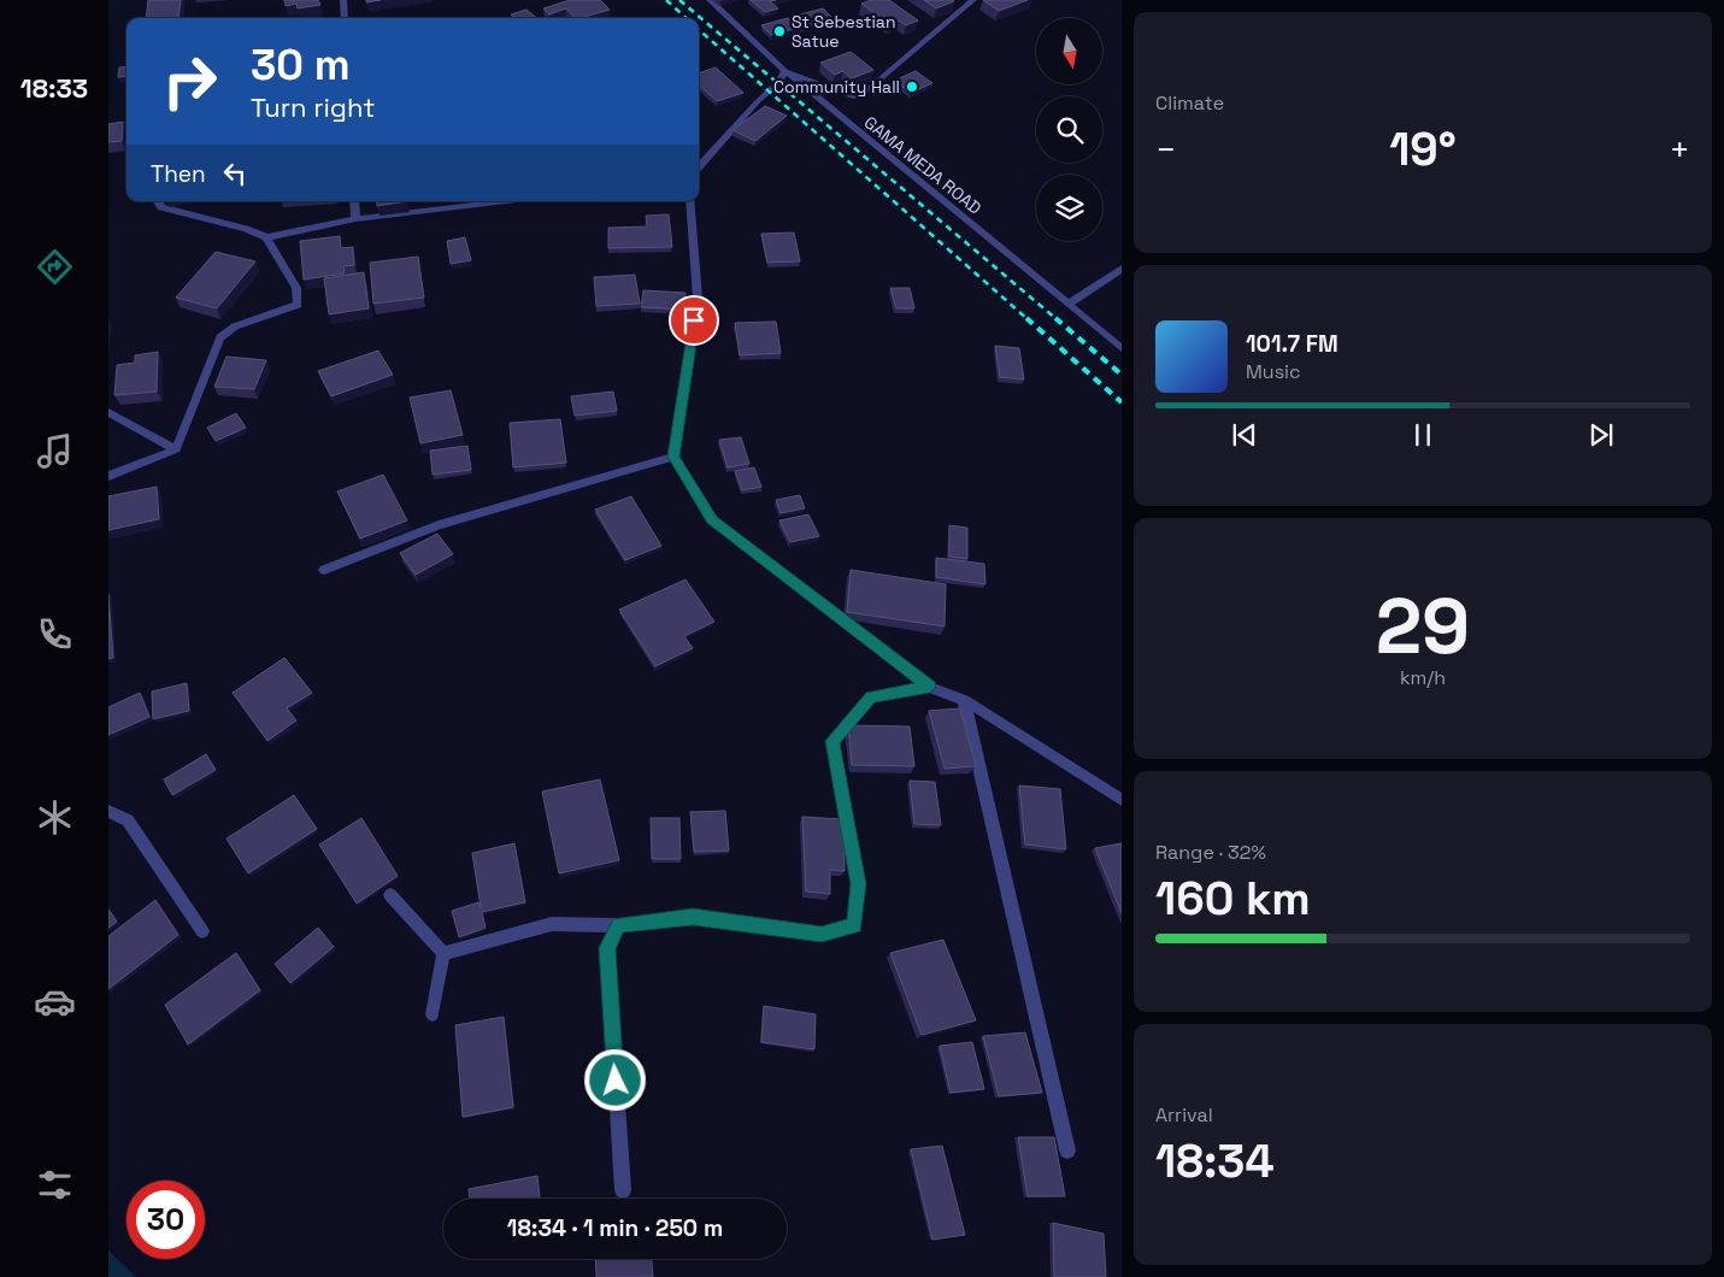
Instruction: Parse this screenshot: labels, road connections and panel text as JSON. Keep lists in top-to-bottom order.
{
  "streets": {
    "street": ["GAMA MEDA ROAD"]
  },
  "places": ["St Sebestian Satue", "Community Hall"],
  "north": "bottom",
  "page": {
    "tabs": "18:33",
    "tile": [
      "Climate",
      ["29", "km/h"],
      ["Range · 32%", "160 km"],
      ["Arrival", "18:34"]
    ],
    "turn": ["30 m", "Turn right"],
    "heat": ["−", "19°", "+"],
    "then": "Then",
    "song": ["101.7 FM", "Music"],
    "limit": "30",
    "trip": "18:34 · 1 min · 250 m"
  }
}
